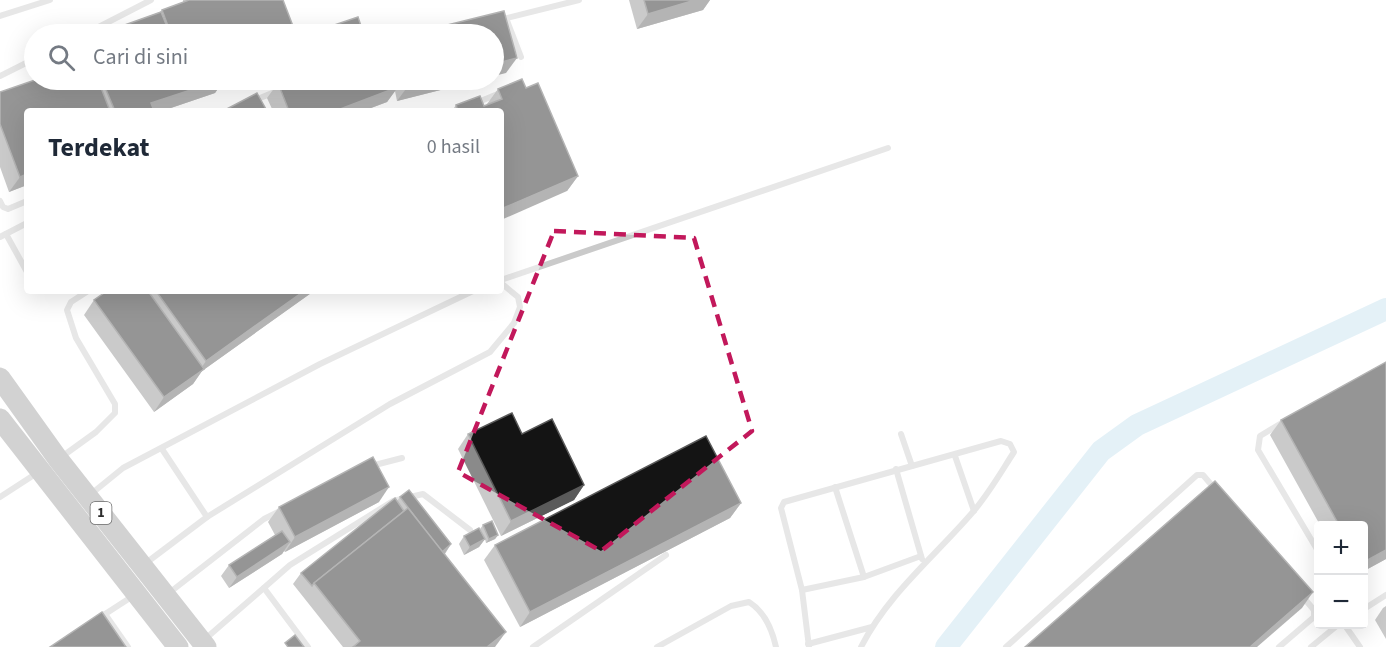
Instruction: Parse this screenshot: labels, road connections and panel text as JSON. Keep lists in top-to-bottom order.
{
  "streets": {
    "highway": ["1"]
  },
  "page": {
    "search": "Cari di sini",
    "heading": ["Terdekat", "0 hasil"],
    "map_buttons": ["+", "−"]
  }
}
